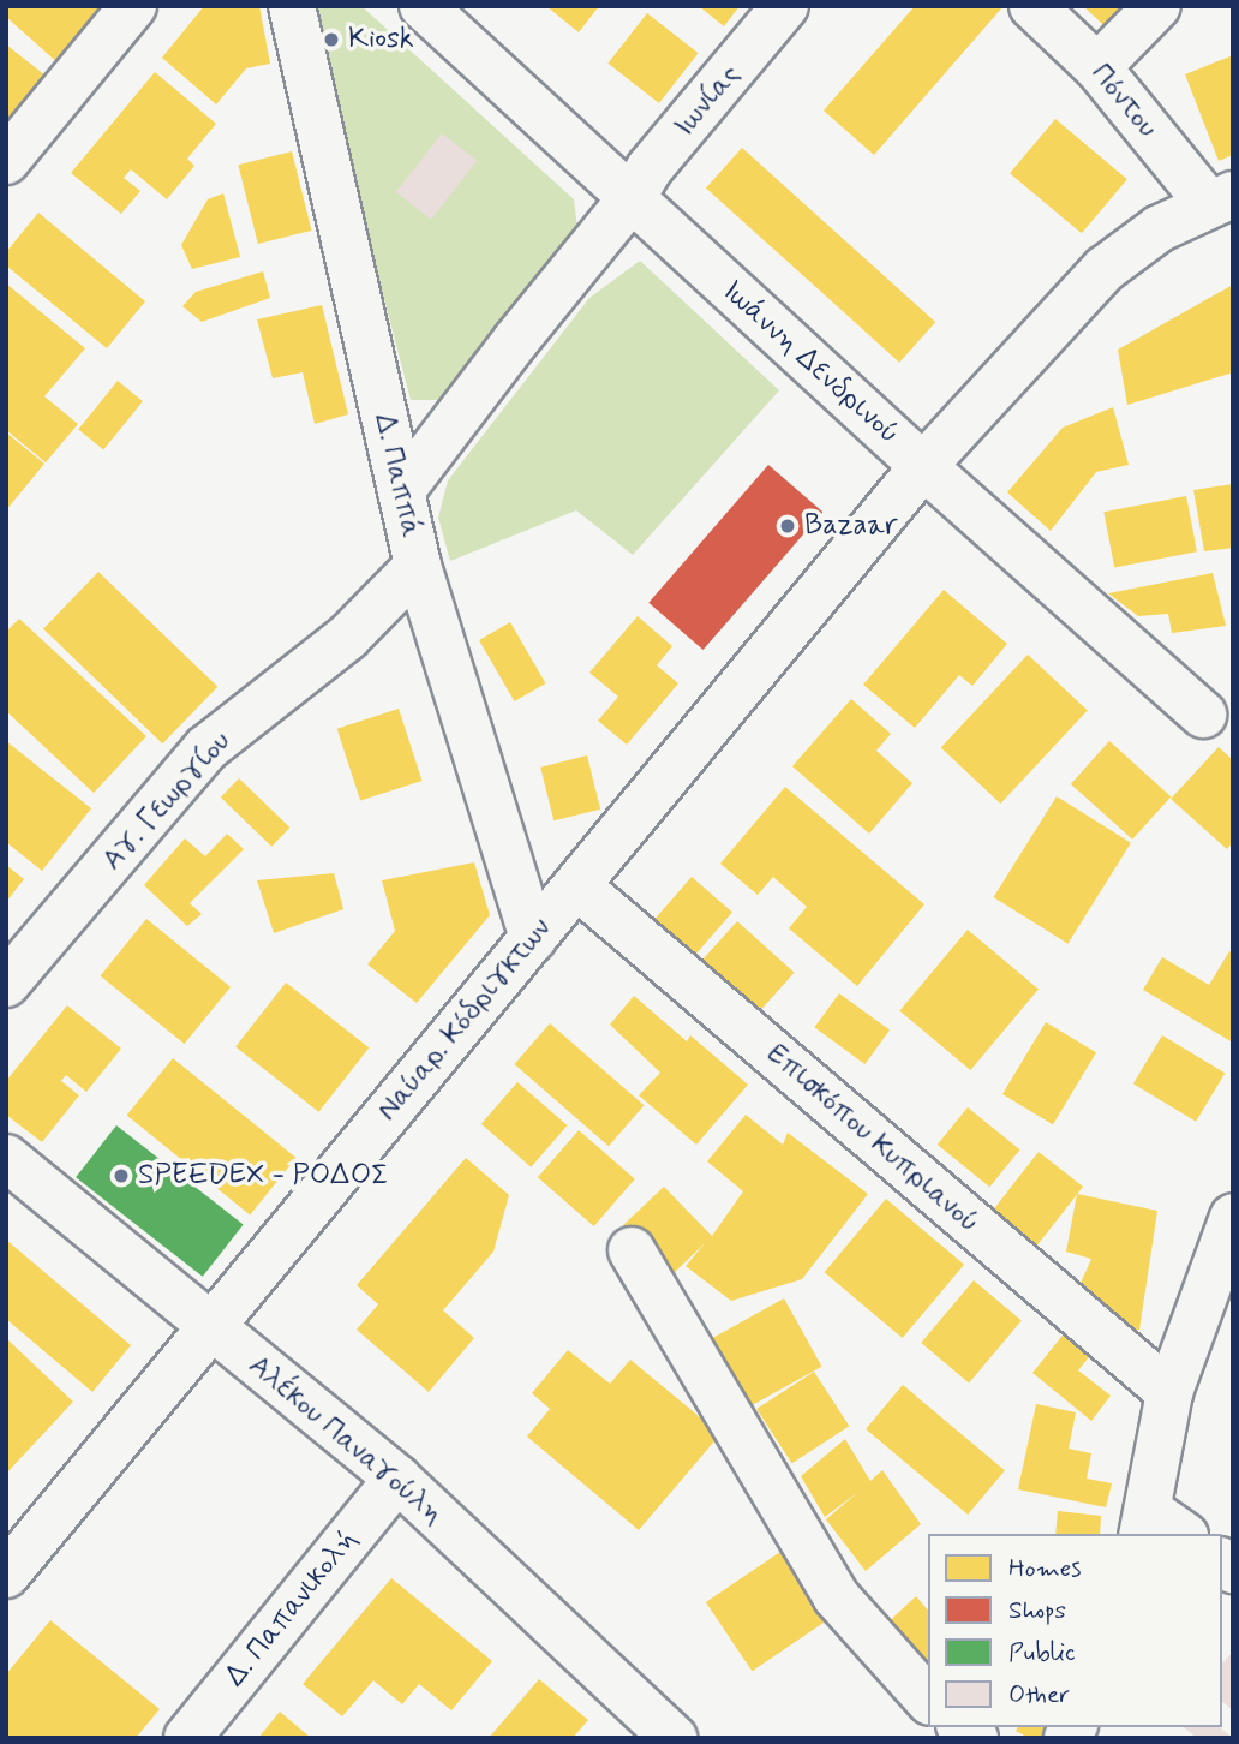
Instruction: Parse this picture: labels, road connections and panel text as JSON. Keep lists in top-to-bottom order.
{
  "streets": {
    "street": [
      "Ιωνίας",
      "Πόντου",
      "Ιωάννη Δενδρινού",
      "Δ. Παππά",
      "Αγ. Γεωργίου",
      "Ναύαρ. Κόδριγκτων",
      "Επισκόπου Κυπριανού",
      "Αλέκου Παναγούλη",
      "Δ. Παπανικολή"
    ]
  },
  "crossings": [
    ["Ιωνίας", "Ιωάννη Δενδρινού"],
    ["Ιωνίας", "Δ. Παππά"],
    ["Πόντου", "Ναύαρ. Κόδριγκτων"],
    ["Ιωάννη Δενδρινού", "Ναύαρ. Κόδριγκτων"],
    ["Δ. Παππά", "Αγ. Γεωργίου"],
    ["Δ. Παππά", "Ναύαρ. Κόδριγκτων"],
    ["Ναύαρ. Κόδριγκτων", "Επισκόπου Κυπριανού"],
    ["Ναύαρ. Κόδριγκτων", "Αλέκου Παναγούλη"],
    ["Αλέκου Παναγούλη", "Δ. Παπανικολή"]
  ],
  "places": ["Kiosk", "Bazaar", "SPEEDEX - ΡΟΔΟΣ"],
  "legend": [
    "Homes",
    "Shops",
    "Public",
    "Other"
  ]
}
